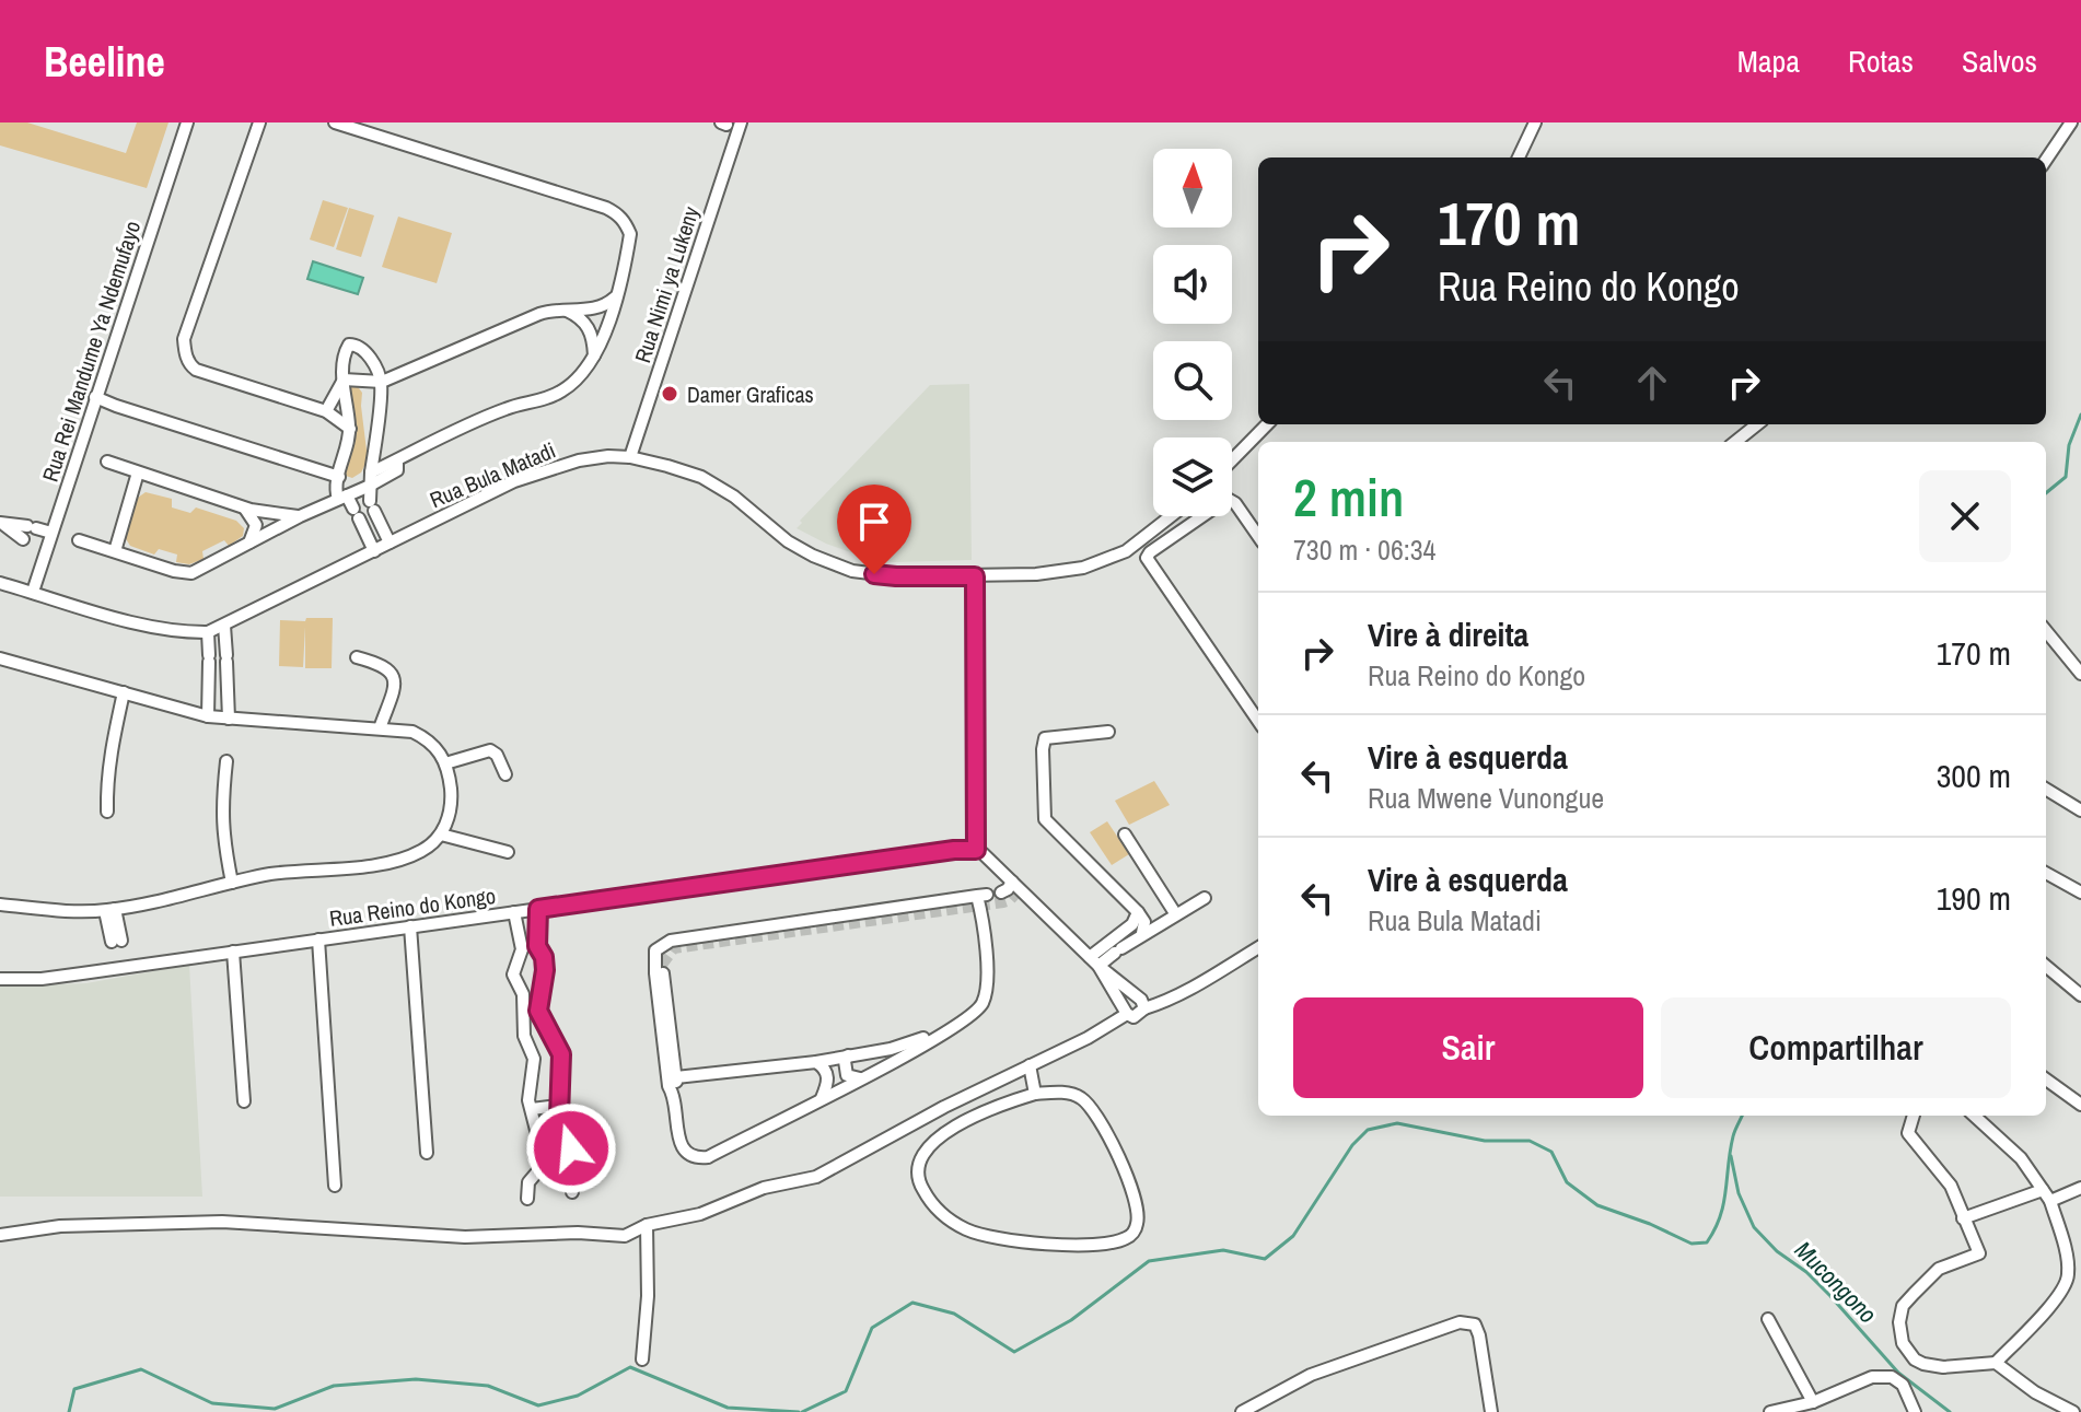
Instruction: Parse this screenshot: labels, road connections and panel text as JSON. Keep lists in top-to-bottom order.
{
  "streets": {
    "street": [
      "Rua Nimi ya Lukeny",
      "Rua Rei Mandume Ya Ndemufayo",
      "Rua Bula Matadi",
      "Rua Reino do Kongo"
    ]
  },
  "crossings": [
    ["Rua Nimi ya Lukeny", "Rua Bula Matadi"],
    ["Rua Rei Mandume Ya Ndemufayo", "Rua Bula Matadi"]
  ],
  "water": ["Mucongono"],
  "places": ["Damer Graficas"],
  "north": "top",
  "page": {
    "header": "Beeline",
    "nav": ["Mapa", "Rotas", "Salvos"],
    "turn": ["170 m", "Rua Reino do Kongo"],
    "heading": ["2 min", "730 m · 06:34"],
    "list": [
      {
        "name": "Vire à direita",
        "note": "Rua Reino do Kongo",
        "value": "170 m"
      },
      {
        "name": "Vire à esquerda",
        "note": "Rua Mwene Vunongue",
        "value": "300 m"
      },
      {
        "name": "Vire à esquerda",
        "note": "Rua Bula Matadi",
        "value": "190 m"
      }
    ],
    "buttons": ["Sair", "Compartilhar"]
  }
}
